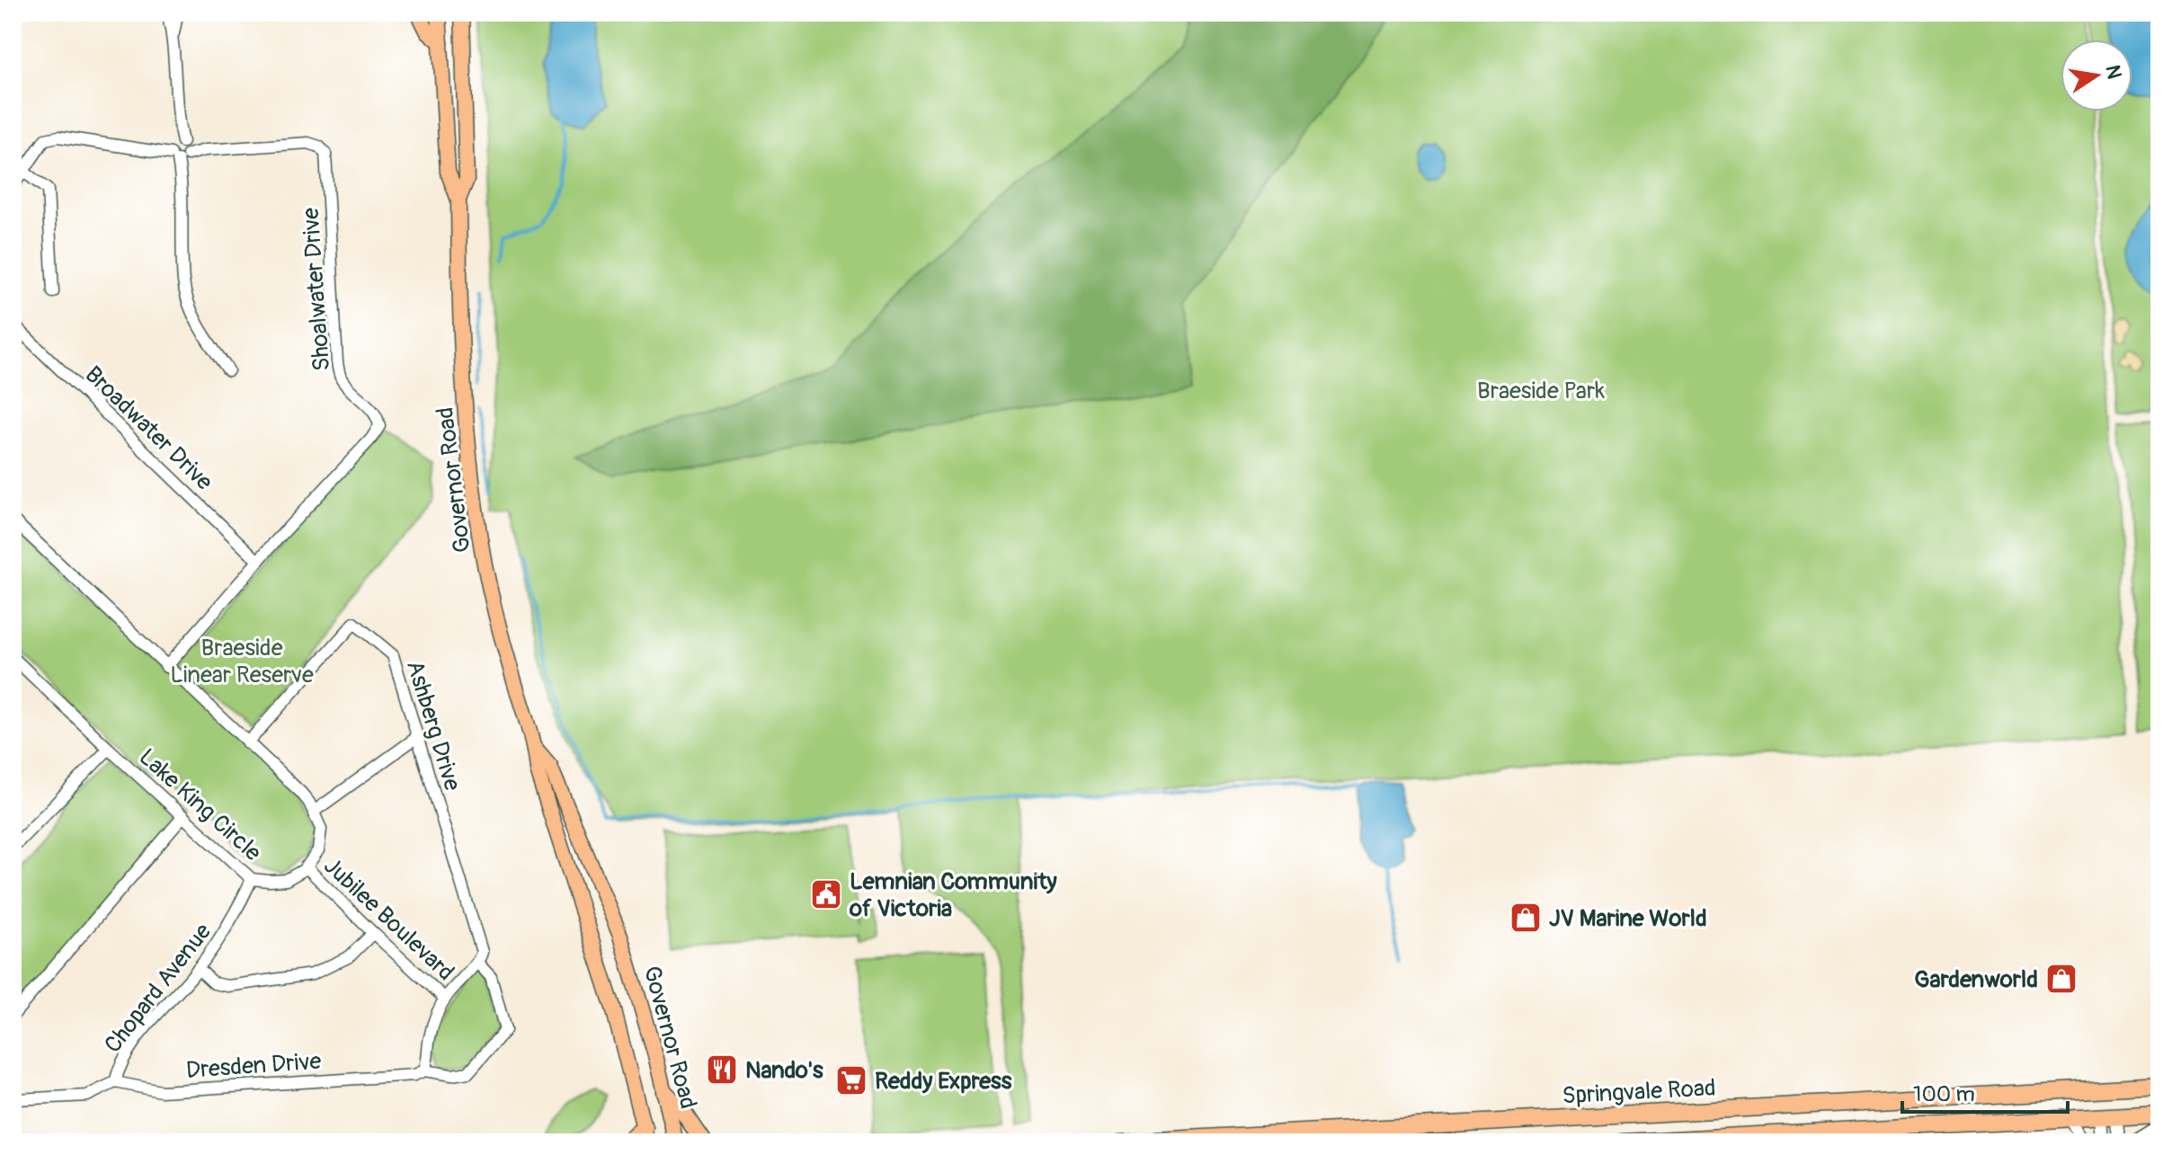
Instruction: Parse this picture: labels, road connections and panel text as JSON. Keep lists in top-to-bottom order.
{
  "streets": {
    "highway": ["Springvale Road"],
    "main road": ["Governor Road"],
    "street": [
      "Shoalwater Drive",
      "Broadwater Drive",
      "Ashberg Drive",
      "Lake King Circle",
      "Jubilee Boulevard",
      "Chopard Avenue",
      "Dresden Drive"
    ]
  },
  "crossings": [
    ["Shoalwater Drive", "Broadwater Drive"],
    ["Ashberg Drive", "Dresden Drive"],
    ["Lake King Circle", "Jubilee Boulevard"],
    ["Lake King Circle", "Chopard Avenue"],
    ["Chopard Avenue", "Dresden Drive"]
  ],
  "parks": ["Braeside Park", "Braeside Linear Reserve"],
  "places": {
    "public building": ["Lemnian Community of Victoria"],
    "shop": ["JV Marine World", "Gardenworld"],
    "restaurant": ["Nando's"],
    "supermarket": ["Reddy Express"]
  },
  "scale_bar": "100 m",
  "north": "right"
}
